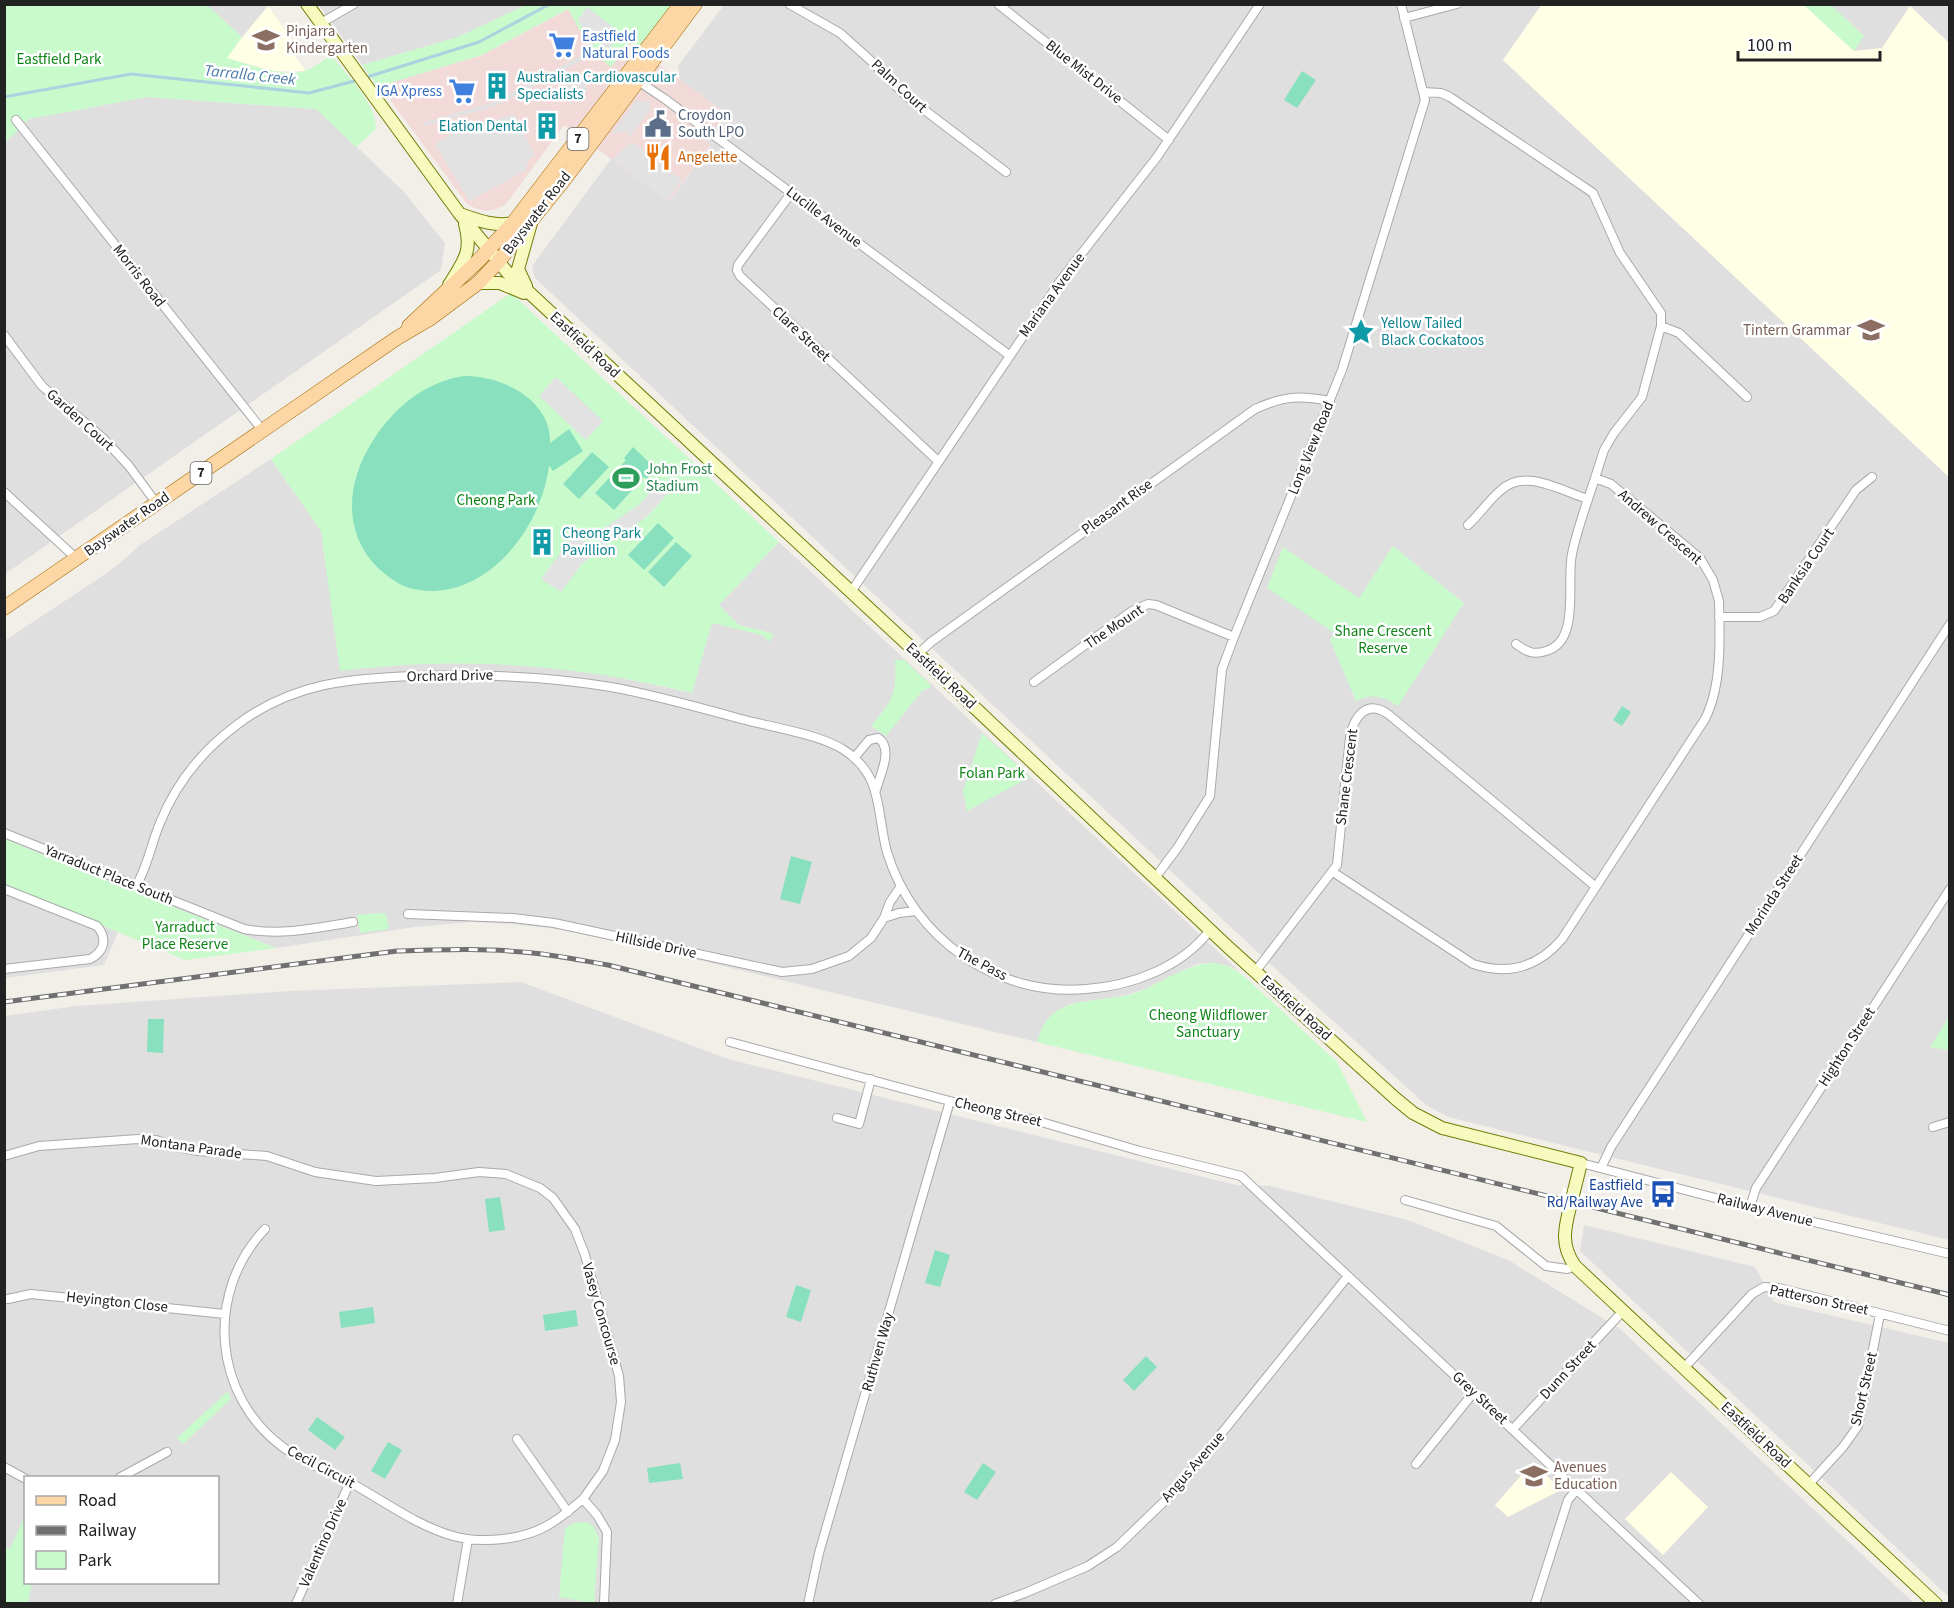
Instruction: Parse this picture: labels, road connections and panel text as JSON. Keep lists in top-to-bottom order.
{
  "streets": {
    "main road": ["7", "Bayswater Road", "Eastfield Road"],
    "street": [
      "Blue Mist Drive",
      "Palm Court",
      "Lucille Avenue",
      "Morris Road",
      "Mariana Avenue",
      "Clare Street",
      "Garden Court",
      "Long View Road",
      "Pleasant Rise",
      "Andrew Crescent",
      "Banksia Court",
      "The Mount",
      "Orchard Drive",
      "Shane Crescent",
      "Yarraduct Place South",
      "Morinda Street",
      "Hillside Drive",
      "The Pass",
      "Highton Street",
      "Cheong Street",
      "Montana Parade",
      "Railway Avenue",
      "Patterson Street",
      "Heyington Close",
      "Vasey Concourse",
      "Ruthven Way",
      "Dunn Street",
      "Short Street",
      "Grey Street",
      "Cecil Circuit",
      "Angus Avenue",
      "Valentino Drive"
    ]
  },
  "crossings": [
    ["Blue Mist Drive", "Mariana Avenue"],
    ["Bayswater Road", "Lucille Avenue"],
    ["Bayswater Road", "Morris Road"],
    ["Bayswater Road", "Eastfield Road"],
    ["Bayswater Road", "Garden Court"],
    ["Lucille Avenue", "Mariana Avenue"],
    ["Lucille Avenue", "Clare Street"],
    ["Mariana Avenue", "Clare Street"],
    ["Mariana Avenue", "Eastfield Road"],
    ["Eastfield Road", "Long View Road"],
    ["Eastfield Road", "Pleasant Rise"],
    ["Eastfield Road", "Shane Crescent"],
    ["Eastfield Road", "The Pass"],
    ["Eastfield Road", "Railway Avenue"],
    ["Eastfield Road", "Patterson Street"],
    ["Eastfield Road", "Dunn Street"],
    ["Eastfield Road", "Short Street"],
    ["Long View Road", "Pleasant Rise"],
    ["Long View Road", "The Mount"],
    ["Andrew Crescent", "Banksia Court"],
    ["Andrew Crescent", "Shane Crescent"],
    ["Orchard Drive", "Yarraduct Place South"],
    ["Orchard Drive", "The Pass"],
    ["Morinda Street", "Railway Avenue"],
    ["Hillside Drive", "The Pass"],
    ["Highton Street", "Railway Avenue"],
    ["Cheong Street", "Ruthven Way"],
    ["Cheong Street", "Grey Street"],
    ["Montana Parade", "Vasey Concourse"],
    ["Patterson Street", "Short Street"],
    ["Heyington Close", "Cecil Circuit"],
    ["Vasey Concourse", "Cecil Circuit"],
    ["Dunn Street", "Grey Street"],
    ["Grey Street", "Angus Avenue"],
    ["Cecil Circuit", "Valentino Drive"]
  ],
  "water": ["Tarralla Creek"],
  "parks": [
    "Eastfield Park",
    "Cheong Park",
    "Shane Crescent Reserve",
    "Folan Park",
    "Yarraduct Place Reserve",
    "Cheong Wildflower Sanctuary"
  ],
  "places": {
    "school or university": ["Pinjarra Kindergarten", "Tintern Grammar", "Avenues Education"],
    "supermarket": ["Eastfield Natural Foods", "IGA Xpress"],
    "building": ["Australian Cardiovascular Specialists", "Elation Dental", "Cheong Park Pavillion"],
    "public building": ["Croydon South LPO"],
    "restaurant": ["Angelette"],
    "place": ["Yellow Tailed Black Cockatoos"],
    "sports": ["John Frost Stadium"],
    "bus stop": ["Eastfield Rd/Railway Ave"]
  },
  "legend": ["Road", "Railway", "Park"],
  "scale_bar": "100 m"
}
